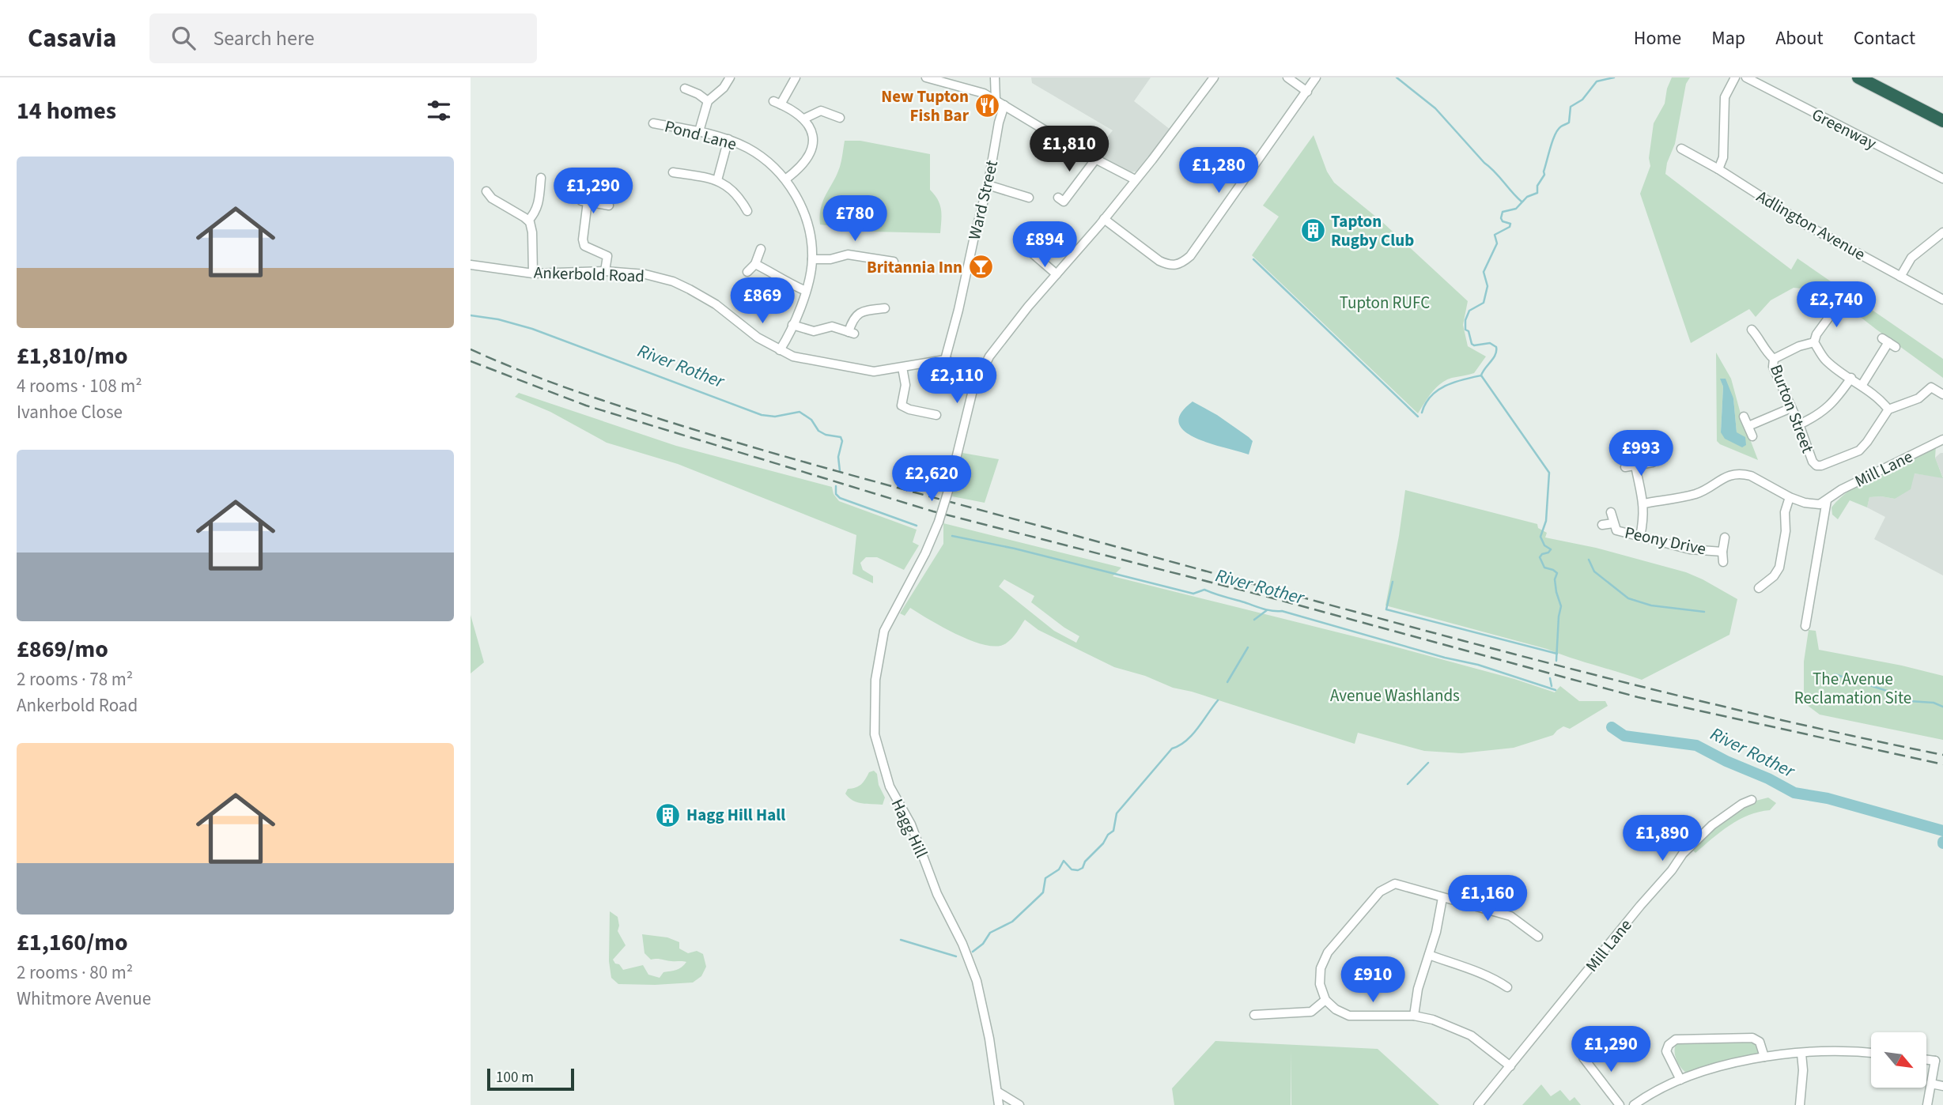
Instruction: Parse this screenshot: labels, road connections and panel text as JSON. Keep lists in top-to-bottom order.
{
  "streets": {
    "street": [
      "Greenway",
      "Pond Lane",
      "Ward Street",
      "Adlington Avenue",
      "Ankerbold Road",
      "Burton Street",
      "Mill Lane",
      "Peony Drive",
      "Hagg Hill"
    ]
  },
  "crossings": [
    ["Pond Lane", "Ankerbold Road"],
    ["Ward Street", "Ankerbold Road"]
  ],
  "water": ["River Rother"],
  "parks": ["Tupton RUFC", "The Avenue Reclamation Site", "Avenue Washlands"],
  "places": {
    "restaurant": ["New Tupton Fish Bar"],
    "building": ["Tapton Rugby Club", "Hagg Hill Hall"],
    "bar": ["Britannia Inn"]
  },
  "scale_bar": "100 m",
  "north": "bottom right",
  "page": {
    "header": "Casavia",
    "search": "Search here",
    "nav": [
      "Home",
      "Map",
      "About",
      "Contact"
    ],
    "heading": "14 homes",
    "price": [
      "£1,810",
      "£1,280",
      "£1,290",
      "£780",
      "£894",
      "£869",
      "£2,740",
      "£2,110",
      "£993",
      "£2,620",
      "£1,890",
      "£1,160",
      "£910",
      "£1,290"
    ],
    "list": [
      {
        "name": "£1,810/mo",
        "note": "4 rooms · 108 m² · Ivanhoe Close"
      },
      {
        "name": "£869/mo",
        "note": "2 rooms · 78 m² · Ankerbold Road"
      },
      {
        "name": "£1,160/mo",
        "note": "2 rooms · 80 m² · Whitmore Avenue"
      }
    ],
    "scale": "100 m"
  }
}
